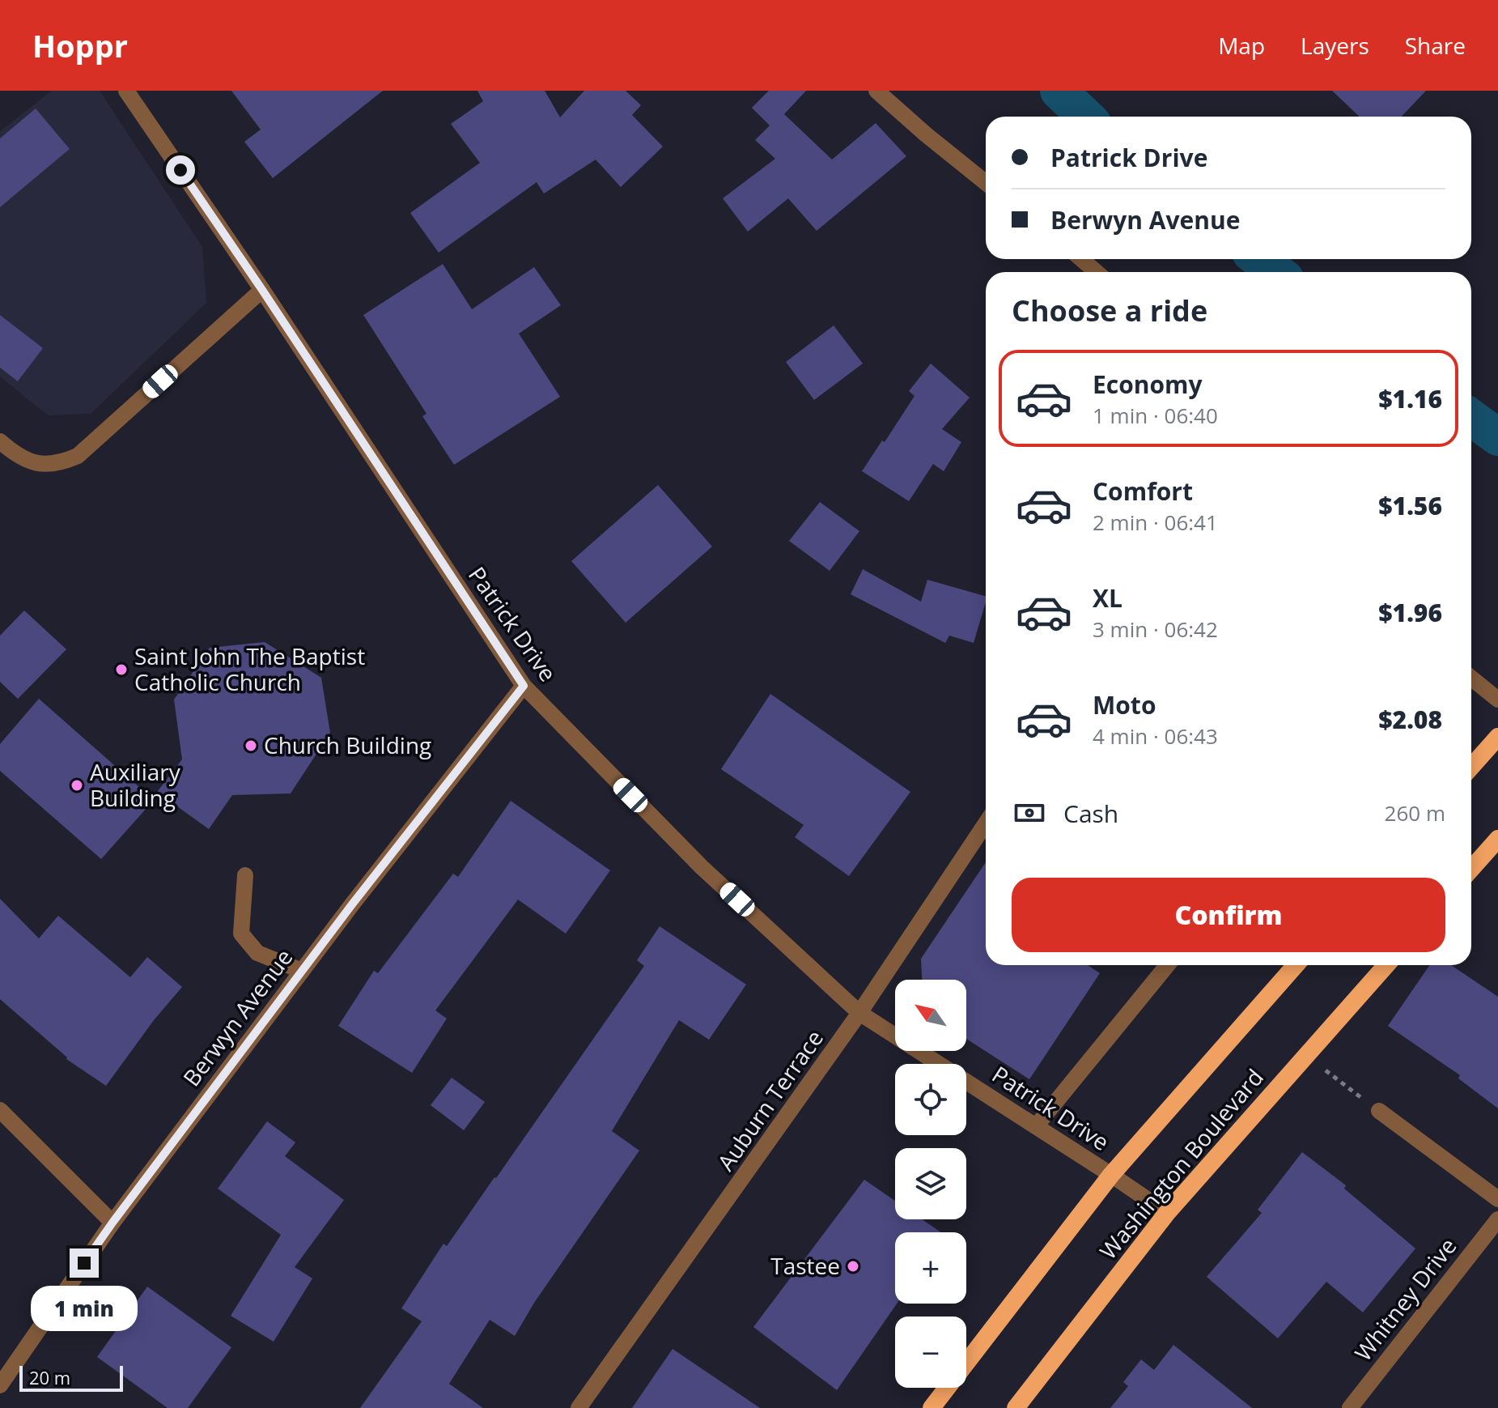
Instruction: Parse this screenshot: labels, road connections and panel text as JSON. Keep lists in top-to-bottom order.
{
  "streets": {
    "highway": ["Washington Boulevard"],
    "street": [
      "Patrick Drive",
      "Berwyn Avenue",
      "Auburn Terrace",
      "Whitney Drive"
    ]
  },
  "crossings": [
    ["Patrick Drive", "Berwyn Avenue"],
    ["Patrick Drive", "Auburn Terrace"],
    ["Patrick Drive", "Washington Boulevard"]
  ],
  "places": [
    "Saint John The Baptist Catholic Church",
    "Church Building",
    "Auxiliary Building",
    "Tastee"
  ],
  "scale_bar": "20 m",
  "north": "top left",
  "page": {
    "header": "Hoppr",
    "nav": ["Map", "Layers", "Share"],
    "banner": ["Patrick Drive", "Berwyn Avenue"],
    "heading": "Choose a ride",
    "list": [
      {
        "name": "Economy",
        "note": "1 min · 06:40",
        "value": "$1.16"
      },
      {
        "name": "Comfort",
        "note": "2 min · 06:41",
        "value": "$1.56"
      },
      {
        "name": "XL",
        "note": "3 min · 06:42",
        "value": "$1.96"
      },
      {
        "name": "Moto",
        "note": "4 min · 06:43",
        "value": "$2.08"
      }
    ],
    "pay": ["Cash", "260 m"],
    "buttons": "Confirm",
    "map_buttons": ["+", "−"],
    "bubble": "1 min",
    "scale": "20 m"
  }
}
